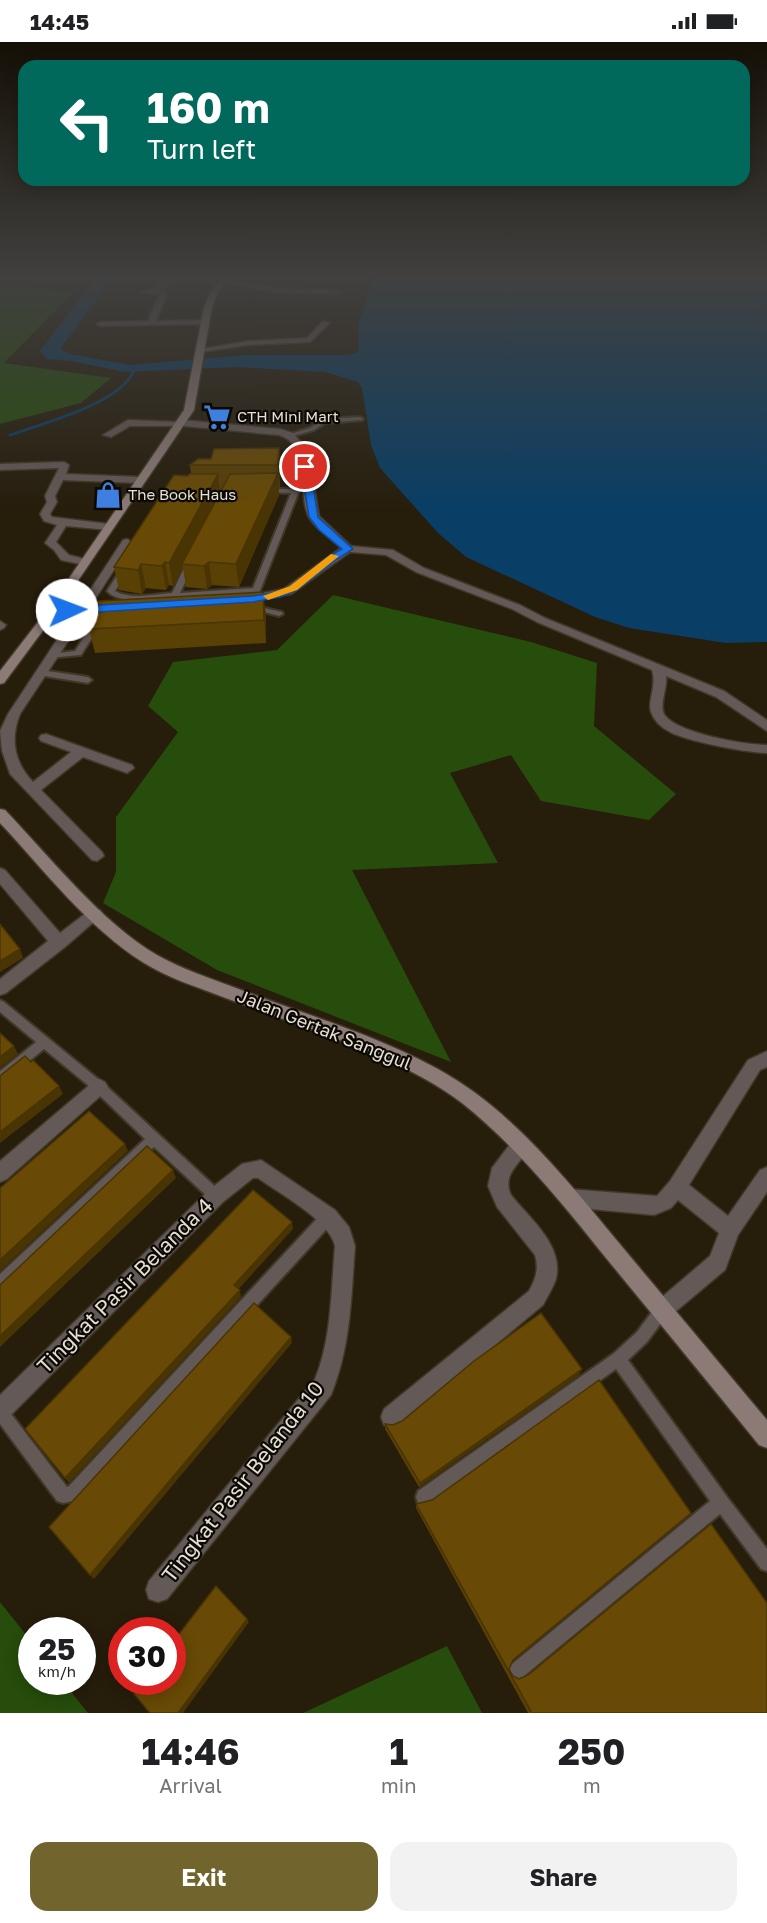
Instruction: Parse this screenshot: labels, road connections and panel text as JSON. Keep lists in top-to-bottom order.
{
  "streets": {
    "main road": ["Jalan Gertak Sanggul"],
    "street": ["Tingkat Pasir Belanda 4", "Tingkat Pasir Belanda 10"]
  },
  "crossings": [
    ["Tingkat Pasir Belanda 4", "Tingkat Pasir Belanda 10"]
  ],
  "places": {
    "supermarket": ["CTH Mini Mart"],
    "shop": ["The Book Haus"]
  },
  "page": {
    "status": "14:45",
    "turn": ["160 m", "Turn left"],
    "speed": "25 km/h",
    "limit": "30",
    "eta": [
      "14:46",
      "Arrival",
      "1",
      "min",
      "250",
      "m"
    ],
    "buttons": ["Exit", "Share"]
  }
}
